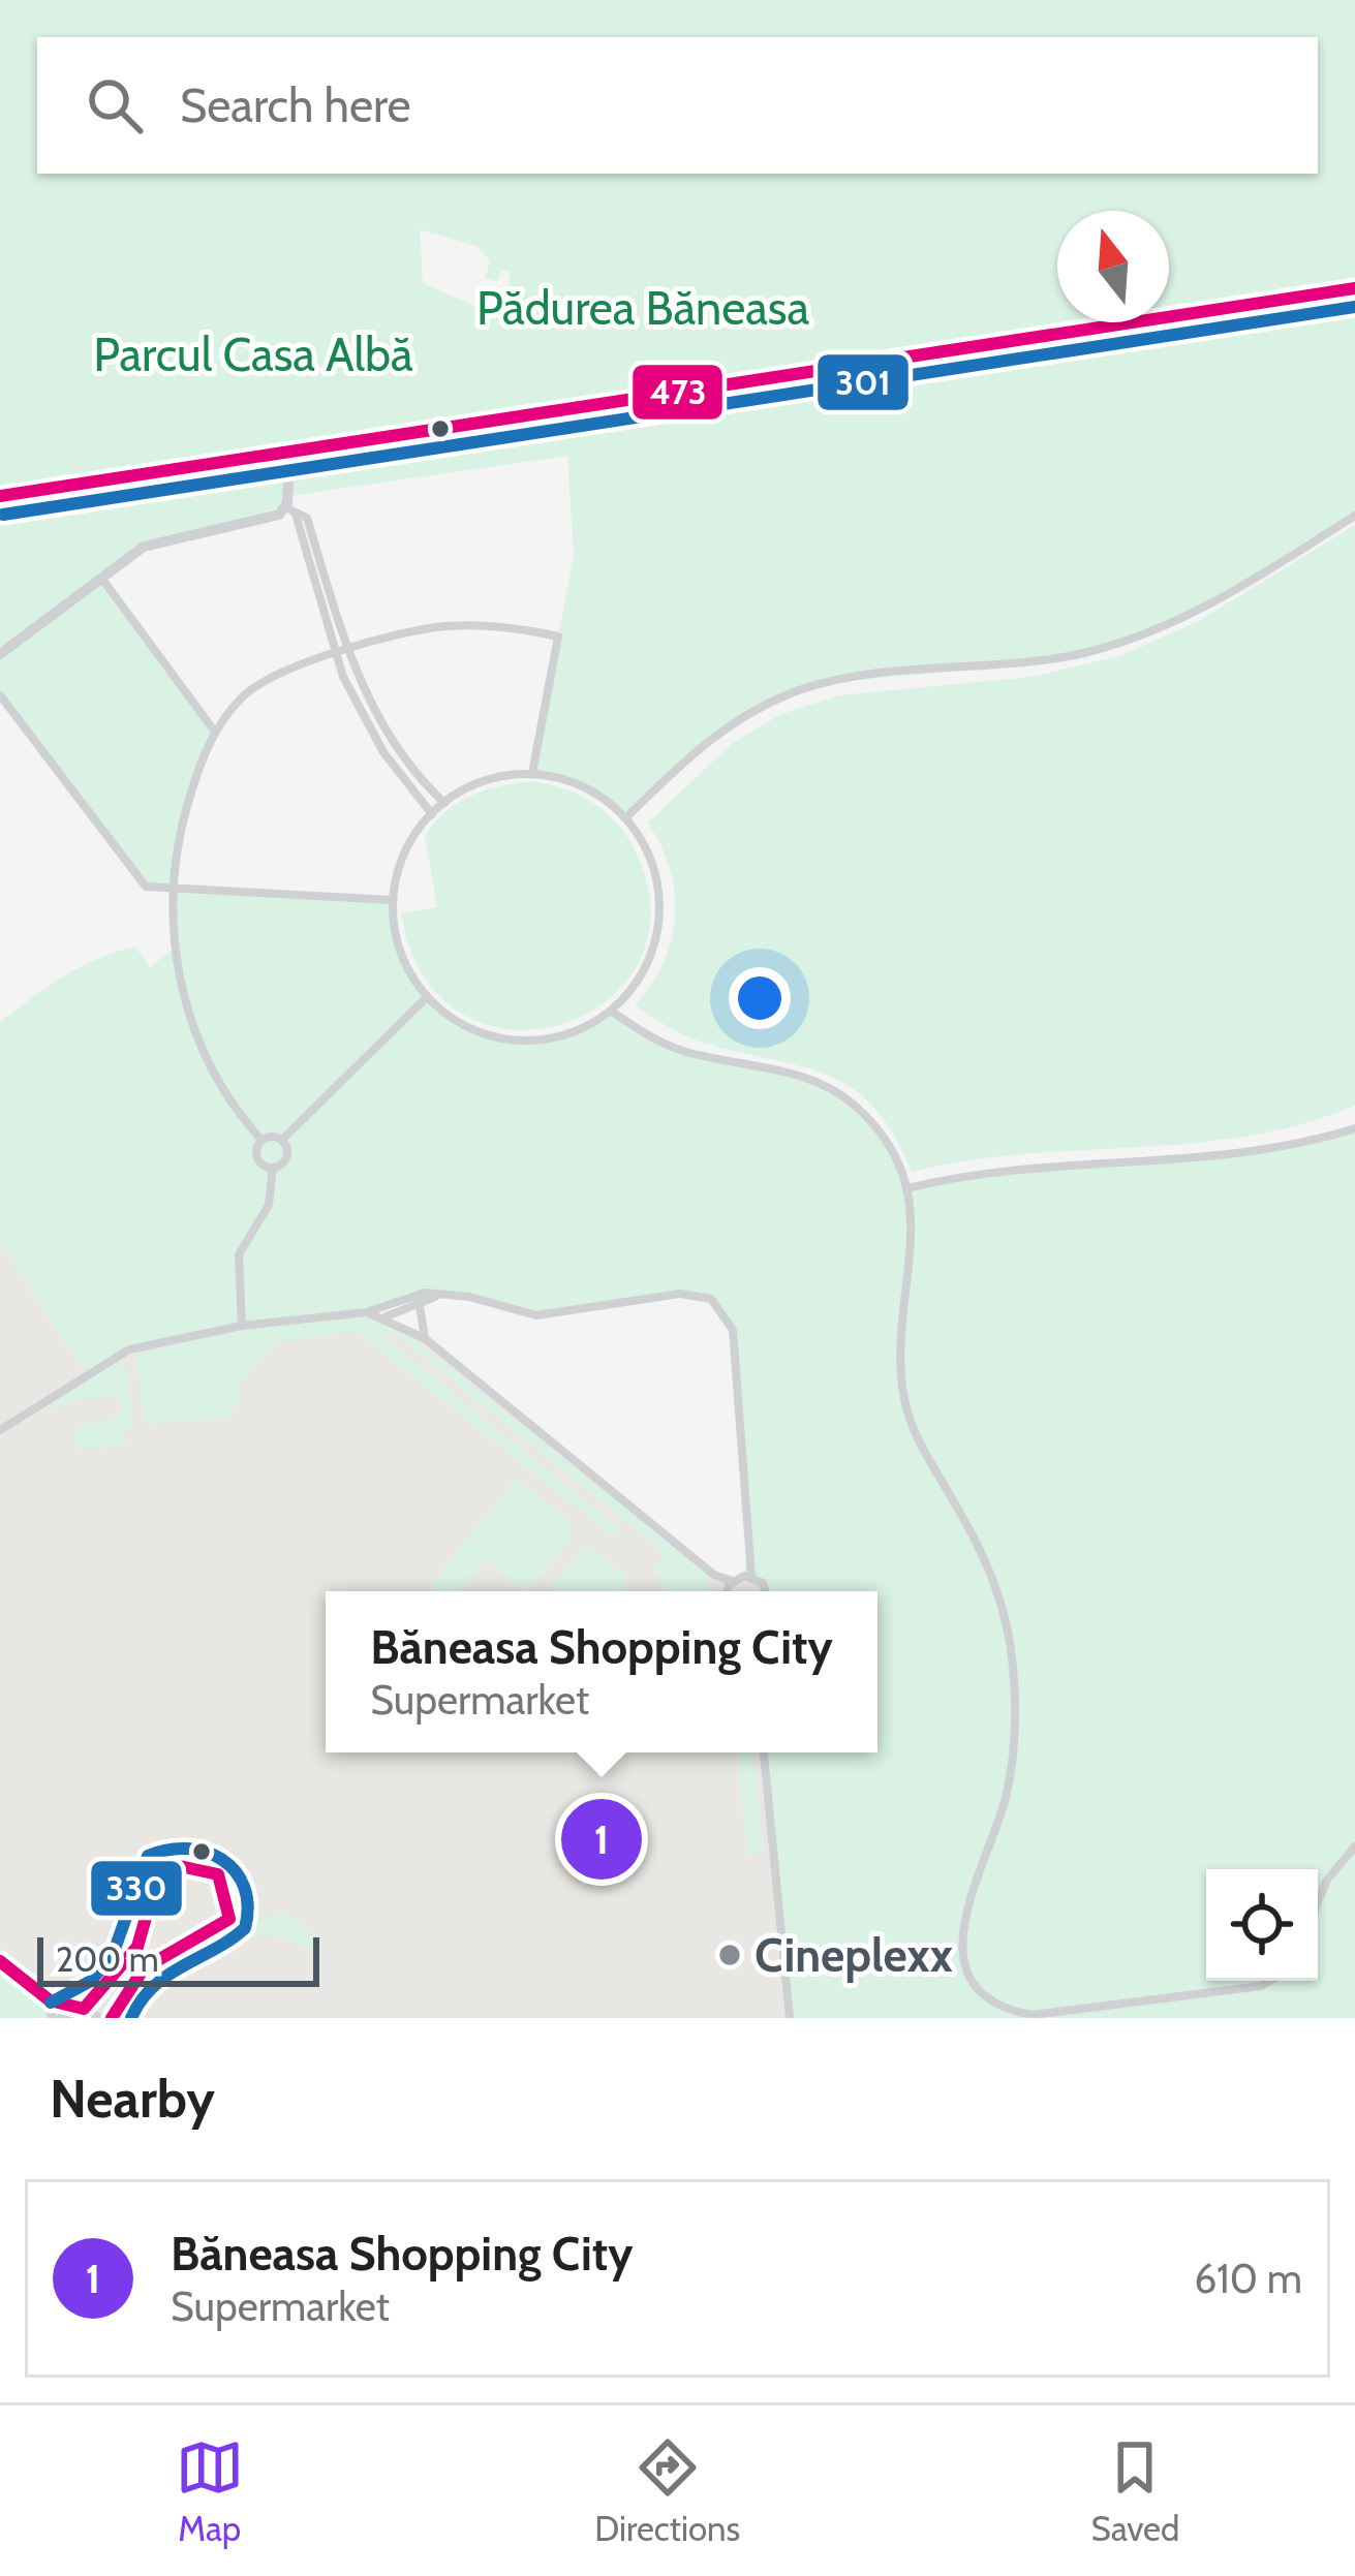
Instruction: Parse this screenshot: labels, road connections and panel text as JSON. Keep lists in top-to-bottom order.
{
  "parks": ["Pădurea Băneasa", "Parcul Casa Albă"],
  "places": ["Cineplexx"],
  "lines": ["transit line 473", "transit line 301", "transit line 330"],
  "scale_bar": "200 m",
  "north": "top",
  "page": {
    "search": "Search here",
    "popup": ["Băneasa Shopping City", "Supermarket"],
    "pins": "1",
    "scale": "200 m",
    "heading": "Nearby",
    "list": [
      {
        "mark": "1",
        "name": "Băneasa Shopping City",
        "note": "Supermarket",
        "value": "610 m"
      }
    ],
    "nav": ["Map", "Directions", "Saved"]
  }
}
